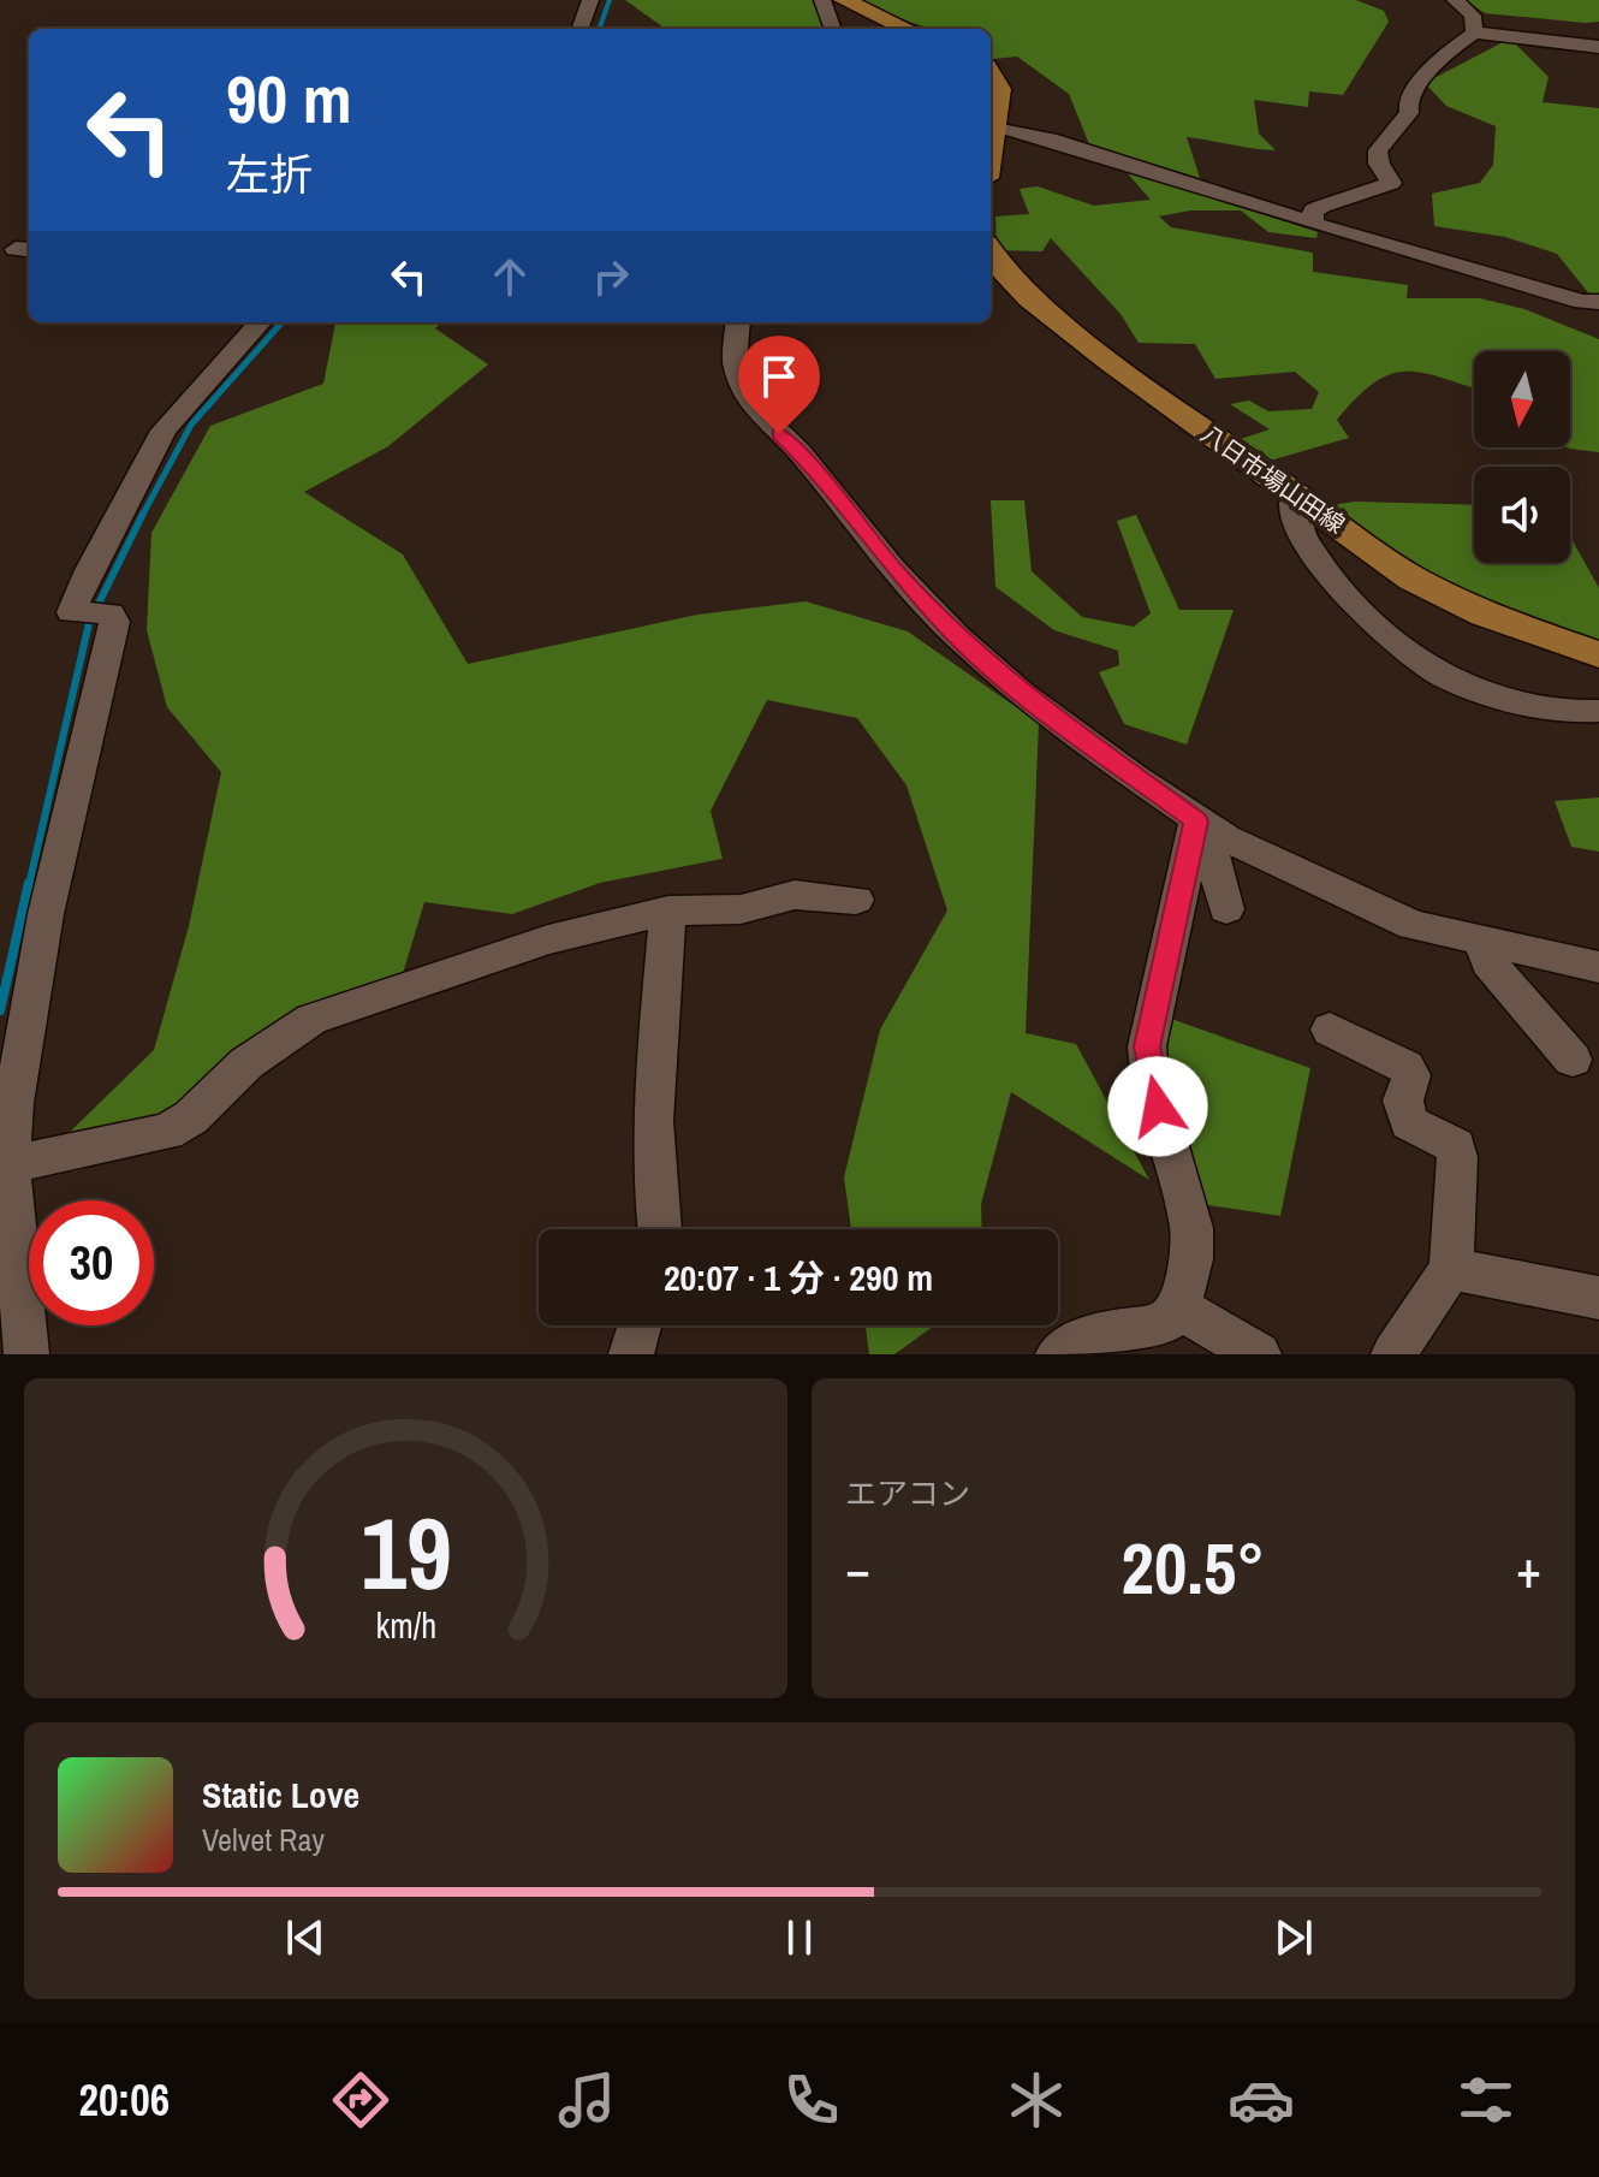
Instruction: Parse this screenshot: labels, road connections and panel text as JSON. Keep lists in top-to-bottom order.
{
  "streets": {
    "main road": ["八日市場山田線"]
  },
  "north": "bottom",
  "page": {
    "turn": ["90 m", "左折"],
    "limit": "30",
    "trip": "20:07 · 1 分 · 290 m",
    "tile": "エアコン",
    "heat": ["−", "20.5°", "+"],
    "song": ["Static Love", "Velvet Ray"],
    "tabs": "20:06",
    "gauge": ["19", "km/h"]
  }
}
